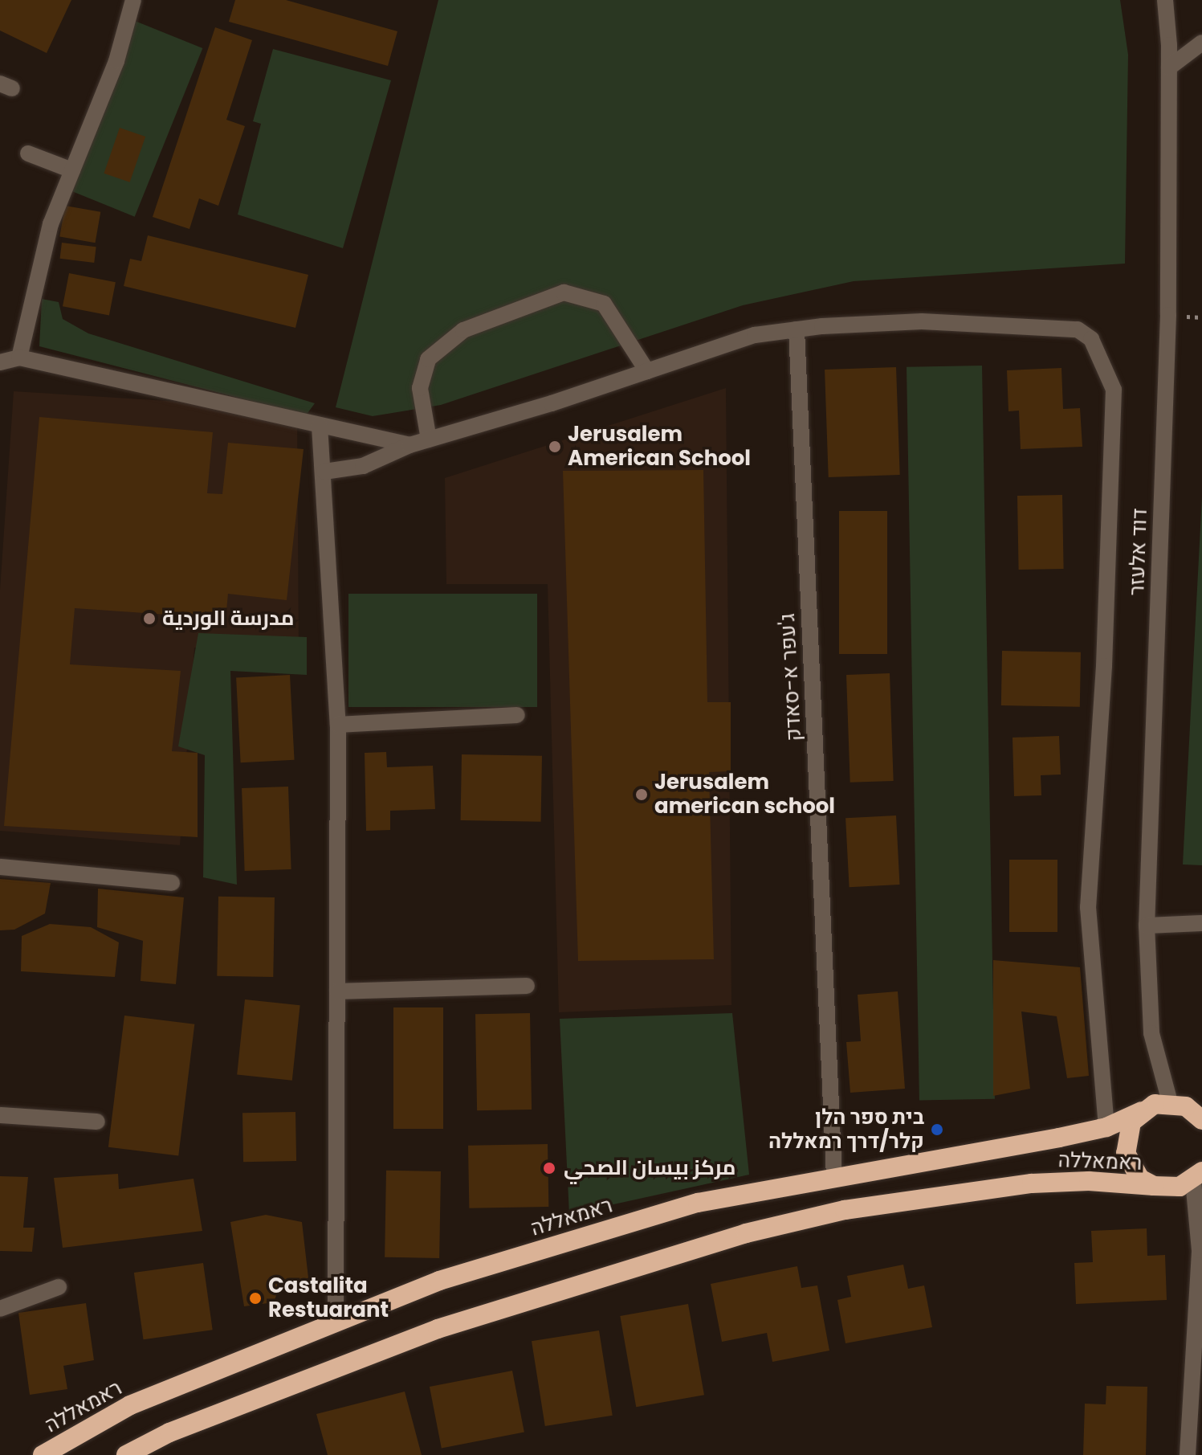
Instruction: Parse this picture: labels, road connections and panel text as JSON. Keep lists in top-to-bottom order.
{
  "streets": {
    "highway": ["ראמאללה"],
    "street": ["דוד אלעזר", "ג'עפר א-סאדק"]
  },
  "crossings": [
    ["דוד אלעזר", "ראמאללה"],
    ["ג'עפר א-סאדק", "ראמאללה"]
  ],
  "places": [
    "Jerusalem American School",
    "مدرسة الوردية",
    "Jerusalem american school",
    "בית ספר הלן קלר/דרך רמאללה",
    "مركز بيسان الصحي",
    "Castalita Restuarant"
  ]
}
